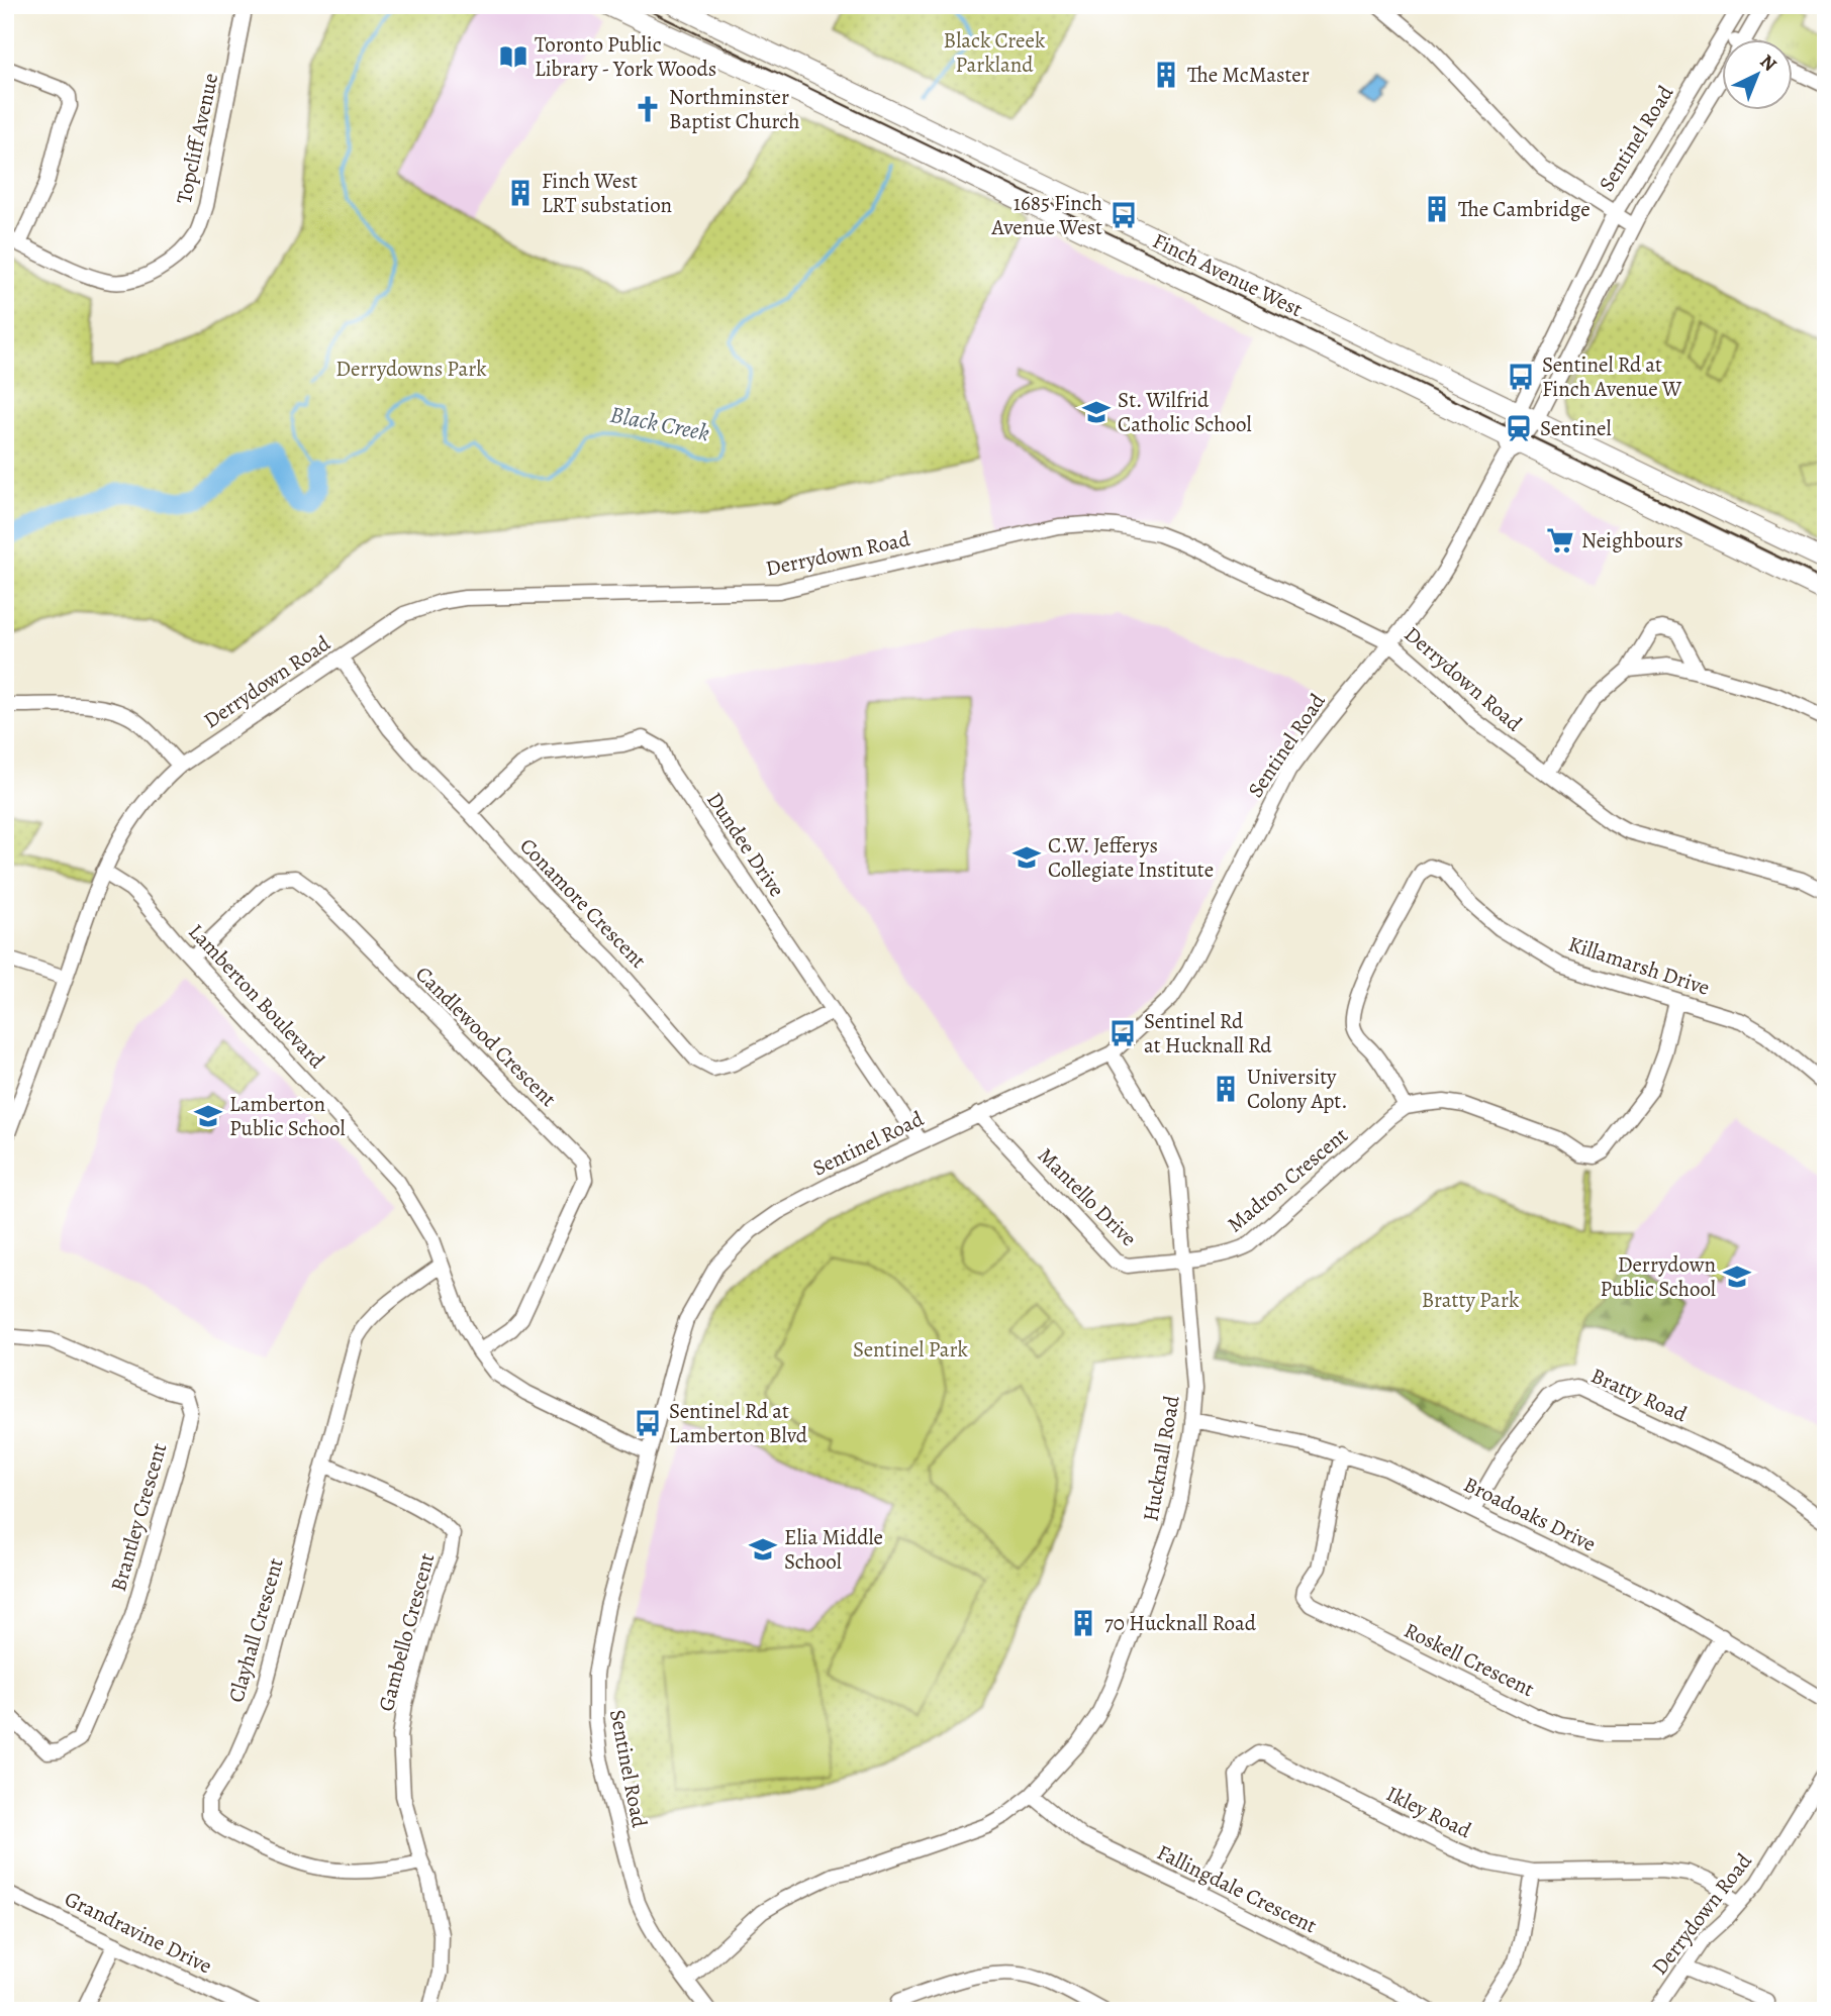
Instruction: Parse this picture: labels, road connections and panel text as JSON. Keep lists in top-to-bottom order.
{
  "streets": {
    "main road": ["Finch Avenue West"],
    "street": [
      "Topcliff Avenue",
      "Sentinel Road",
      "Derrydown Road",
      "Dundee Drive",
      "Conamore Crescent",
      "Killamarsh Drive",
      "Lamberton Boulevard",
      "Candlewood Crescent",
      "Madron Crescent",
      "Mantello Drive",
      "Bratty Road",
      "Hucknall Road",
      "Broadoaks Drive",
      "Brantley Crescent",
      "Clayhall Crescent",
      "Gambello Crescent",
      "Roskell Crescent",
      "Ikley Road",
      "Fallingdale Crescent",
      "Grandravine Drive"
    ]
  },
  "crossings": [
    ["Sentinel Road", "Finch Avenue West"],
    ["Sentinel Road", "Derrydown Road"],
    ["Sentinel Road", "Dundee Drive"],
    ["Sentinel Road", "Lamberton Boulevard"],
    ["Sentinel Road", "Mantello Drive"],
    ["Sentinel Road", "Hucknall Road"],
    ["Derrydown Road", "Conamore Crescent"],
    ["Derrydown Road", "Lamberton Boulevard"],
    ["Derrydown Road", "Ikley Road"],
    ["Dundee Drive", "Conamore Crescent"],
    ["Killamarsh Drive", "Madron Crescent"],
    ["Lamberton Boulevard", "Candlewood Crescent"],
    ["Lamberton Boulevard", "Clayhall Crescent"],
    ["Madron Crescent", "Mantello Drive"],
    ["Madron Crescent", "Hucknall Road"],
    ["Mantello Drive", "Hucknall Road"],
    ["Bratty Road", "Broadoaks Drive"],
    ["Hucknall Road", "Broadoaks Drive"],
    ["Hucknall Road", "Fallingdale Crescent"],
    ["Broadoaks Drive", "Roskell Crescent"],
    ["Clayhall Crescent", "Gambello Crescent"],
    ["Ikley Road", "Fallingdale Crescent"]
  ],
  "water": ["Black Creek"],
  "parks": [
    "Black Creek Parkland",
    "Derrydowns Park",
    "Bratty Park",
    "Sentinel Park"
  ],
  "places": {
    "library": ["Toronto Public Library - York Woods"],
    "building": [
      "The McMaster",
      "Finch West LRT substation",
      "The Cambridge",
      "University Colony Apt.",
      "70 Hucknall Road"
    ],
    "church": ["Northminster Baptist Church"],
    "bus stop": [
      "1685 Finch Avenue West",
      "Sentinel Rd at Finch Avenue W",
      "Sentinel Rd at Hucknall Rd",
      "Sentinel Rd at Lamberton Blvd"
    ],
    "school or university": [
      "St. Wilfrid Catholic School",
      "C.W. Jefferys Collegiate Institute",
      "Lamberton Public School",
      "Derrydown Public School",
      "Elia Middle School"
    ],
    "station": ["Sentinel"],
    "supermarket": ["Neighbours"]
  },
  "north": "top right"
}
